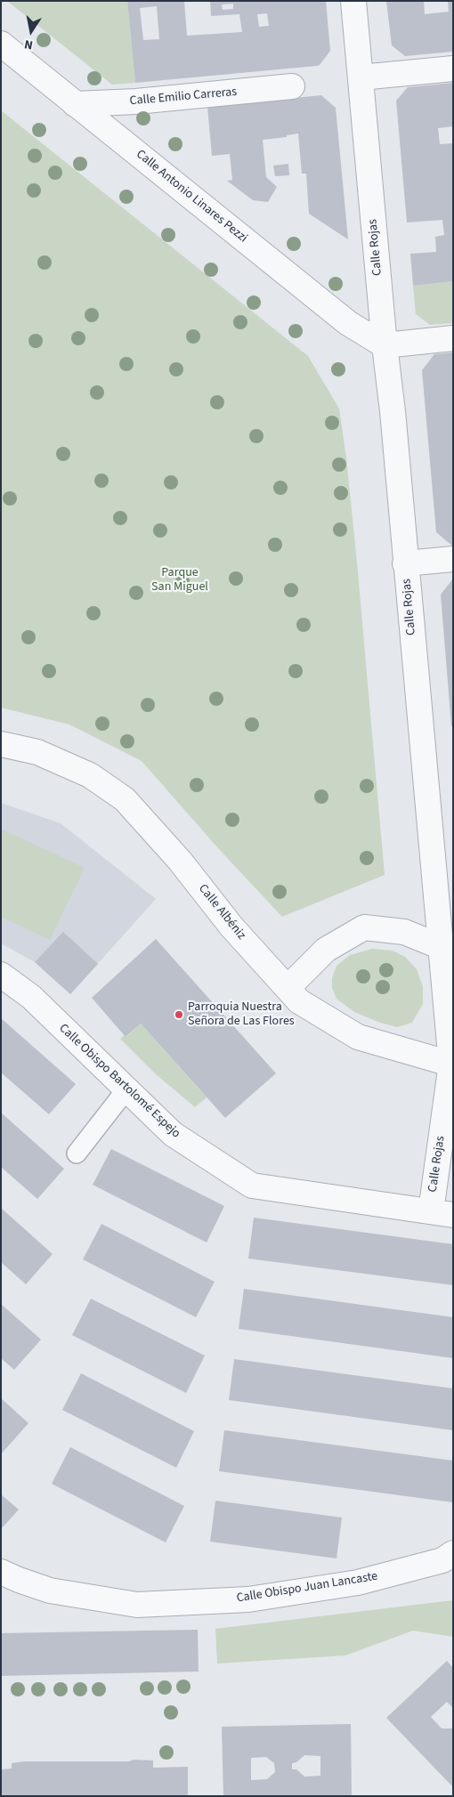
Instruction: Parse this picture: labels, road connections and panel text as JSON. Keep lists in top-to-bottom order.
{
  "streets": {
    "street": [
      "Calle Emilio Carreras",
      "Calle Antonio Linares Pezzi",
      "Calle Rojas",
      "Calle Albéniz",
      "Calle Obispo Bartolomé Espejo",
      "Calle Obispo Juan Lancaste"
    ]
  },
  "crossings": [
    ["Calle Emilio Carreras", "Calle Antonio Linares Pezzi"],
    ["Calle Antonio Linares Pezzi", "Calle Rojas"],
    ["Calle Rojas", "Calle Albéniz"],
    ["Calle Rojas", "Calle Obispo Bartolomé Espejo"]
  ],
  "parks": ["Parque San Miguel"],
  "places": ["Parroquia Nuestra Señora de Las Flores"],
  "north": "bottom"
}
